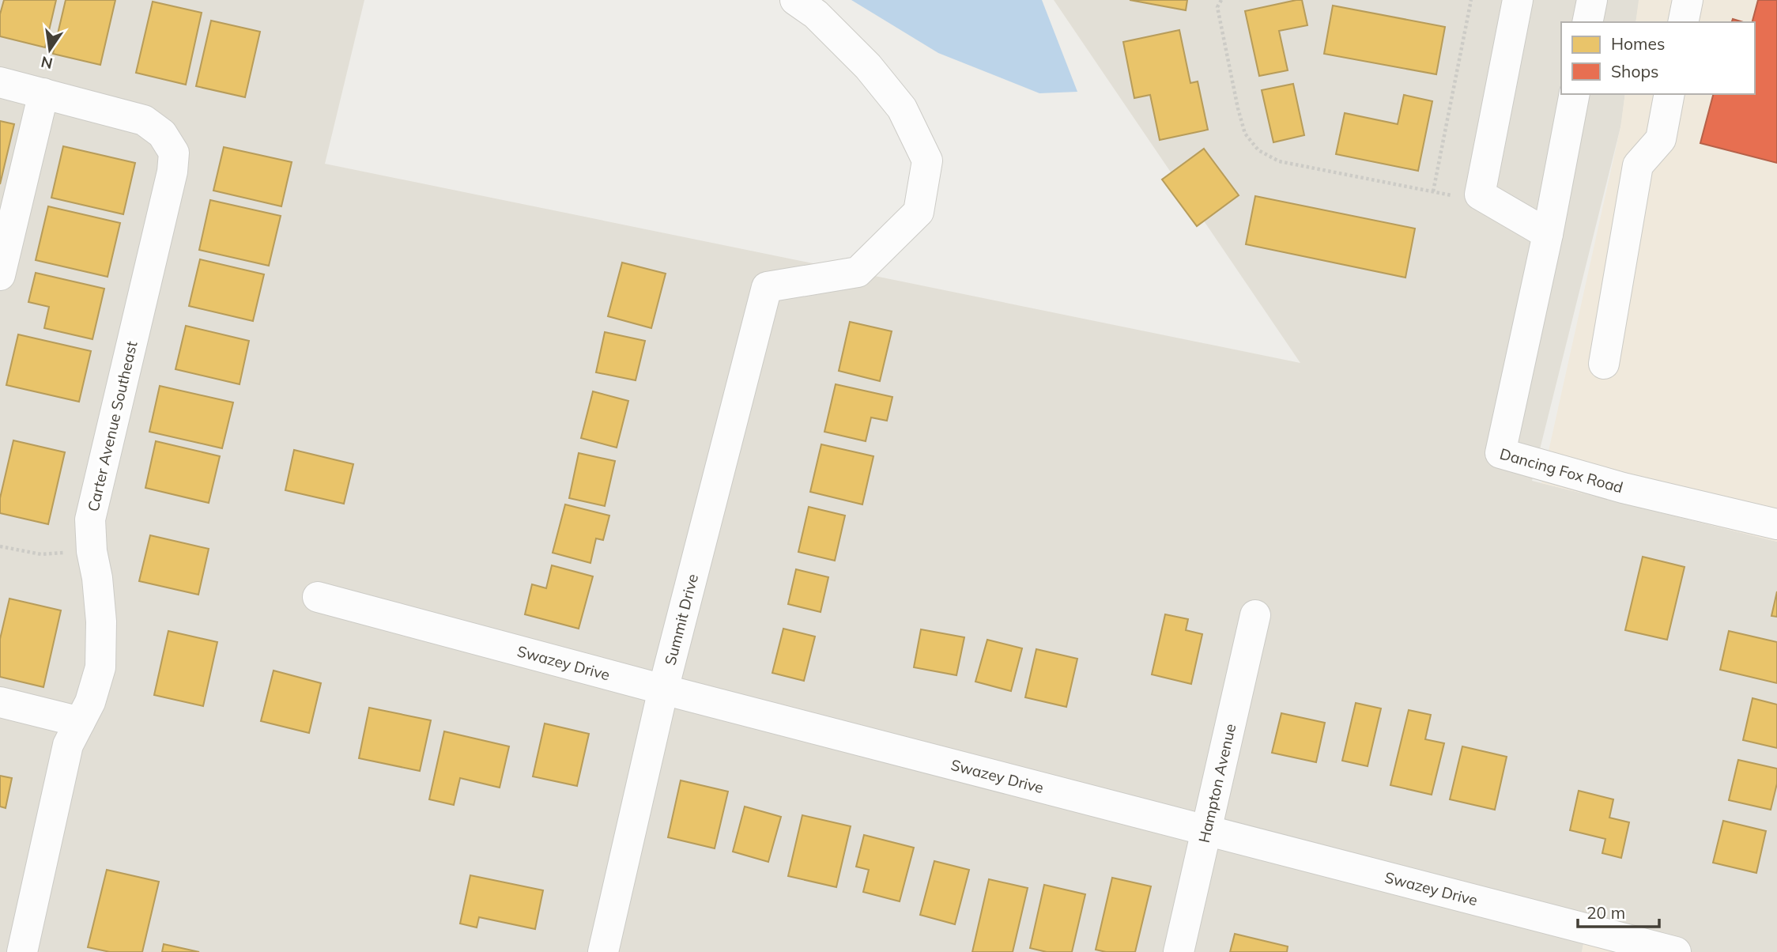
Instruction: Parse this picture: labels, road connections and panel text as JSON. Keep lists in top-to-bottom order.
{
  "streets": {
    "street": [
      "Carter Avenue Southeast",
      "Dancing Fox Road",
      "Summit Drive",
      "Swazey Drive",
      "Hampton Avenue"
    ]
  },
  "crossings": [
    ["Summit Drive", "Swazey Drive"],
    ["Swazey Drive", "Hampton Avenue"]
  ],
  "legend": ["Homes", "Shops"],
  "scale_bar": "20 m",
  "north": "bottom"
}
